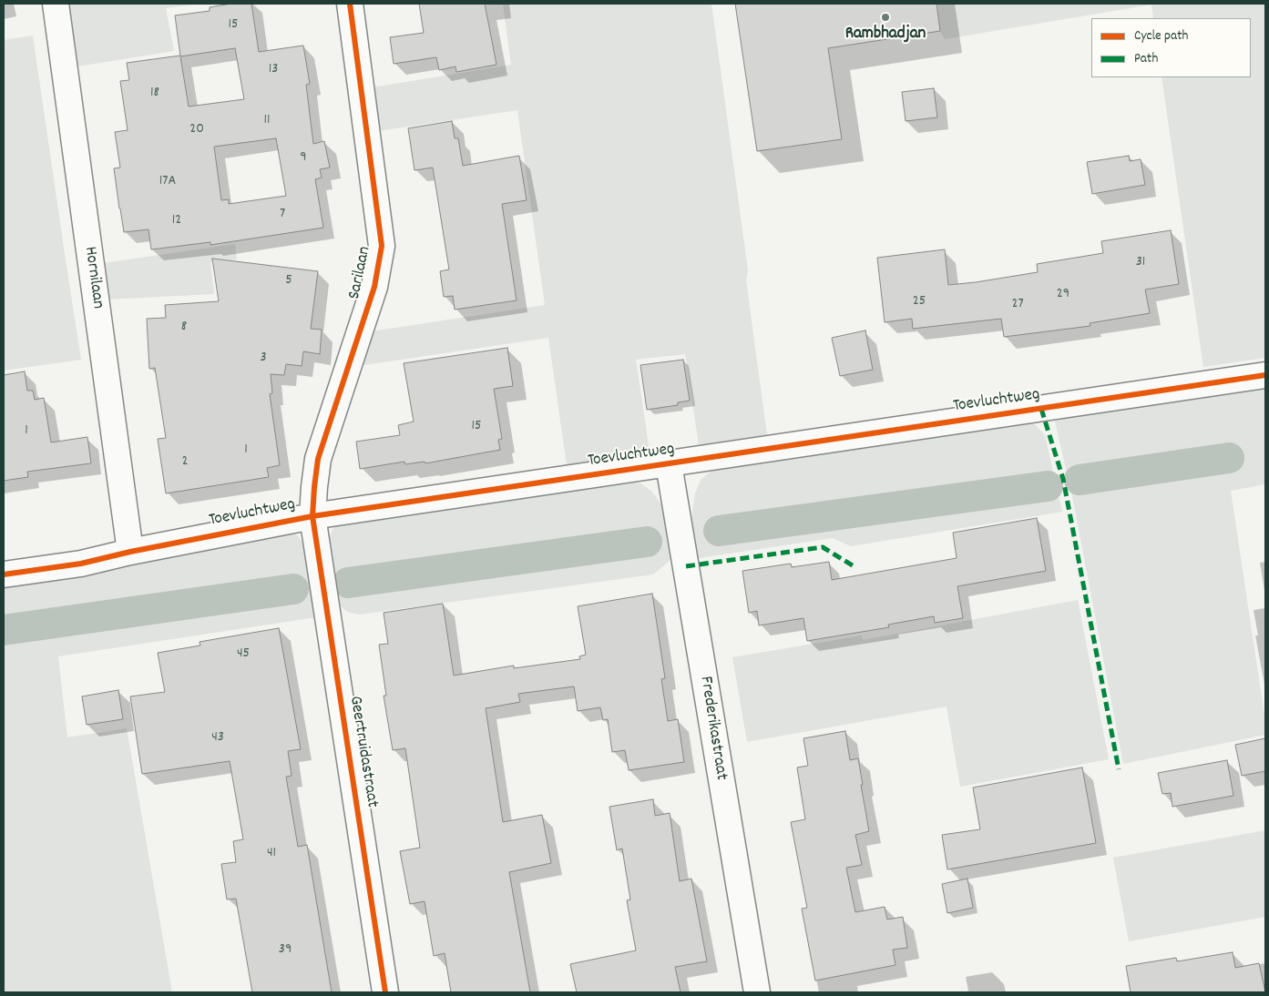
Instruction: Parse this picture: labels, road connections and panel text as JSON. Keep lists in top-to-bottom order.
{
  "streets": {
    "street": [
      "Sarilaan",
      "Hornilaan",
      "Toevluchtweg",
      "Frederikastraat",
      "Geertruidastraat"
    ]
  },
  "crossings": [
    ["Sarilaan", "Toevluchtweg"],
    ["Sarilaan", "Geertruidastraat"],
    ["Hornilaan", "Toevluchtweg"],
    ["Toevluchtweg", "Frederikastraat"],
    ["Toevluchtweg", "Geertruidastraat"]
  ],
  "places": ["Rambhadjan"],
  "house_numbers": [
    "15",
    "13",
    "18",
    "11",
    "20",
    "9",
    "17A",
    "7",
    "12",
    "31",
    "5",
    "29",
    "25",
    "27",
    "8",
    "3",
    "15",
    "1",
    "1",
    "2",
    "45",
    "43",
    "41",
    "39"
  ],
  "legend": ["Cycle path", "Path"]
}
